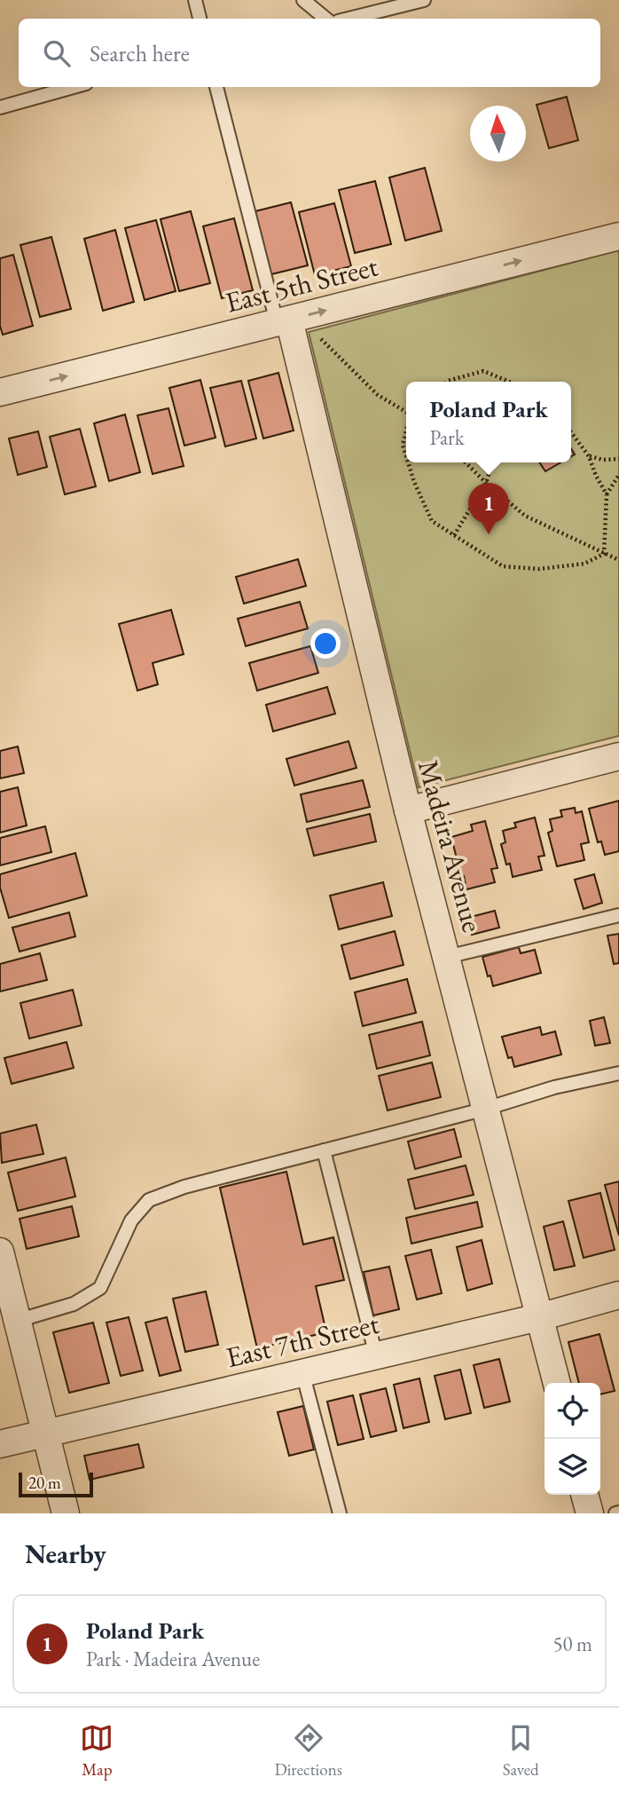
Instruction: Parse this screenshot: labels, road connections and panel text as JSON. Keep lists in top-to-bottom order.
{
  "streets": {
    "street": ["East 5th Street", "Madeira Avenue", "East 7th Street"]
  },
  "crossings": [
    ["East 5th Street", "Madeira Avenue"],
    ["Madeira Avenue", "East 7th Street"]
  ],
  "one_way": ["East 5th Street"],
  "scale_bar": "20 m",
  "north": "top",
  "page": {
    "search": "Search here",
    "popup": ["Poland Park", "Park"],
    "pins": "1",
    "scale": "20 m",
    "heading": "Nearby",
    "list": [
      {
        "mark": "1",
        "name": "Poland Park",
        "note": "Park · Madeira Avenue",
        "value": "50 m"
      }
    ],
    "nav": ["Map", "Directions", "Saved"]
  }
}
